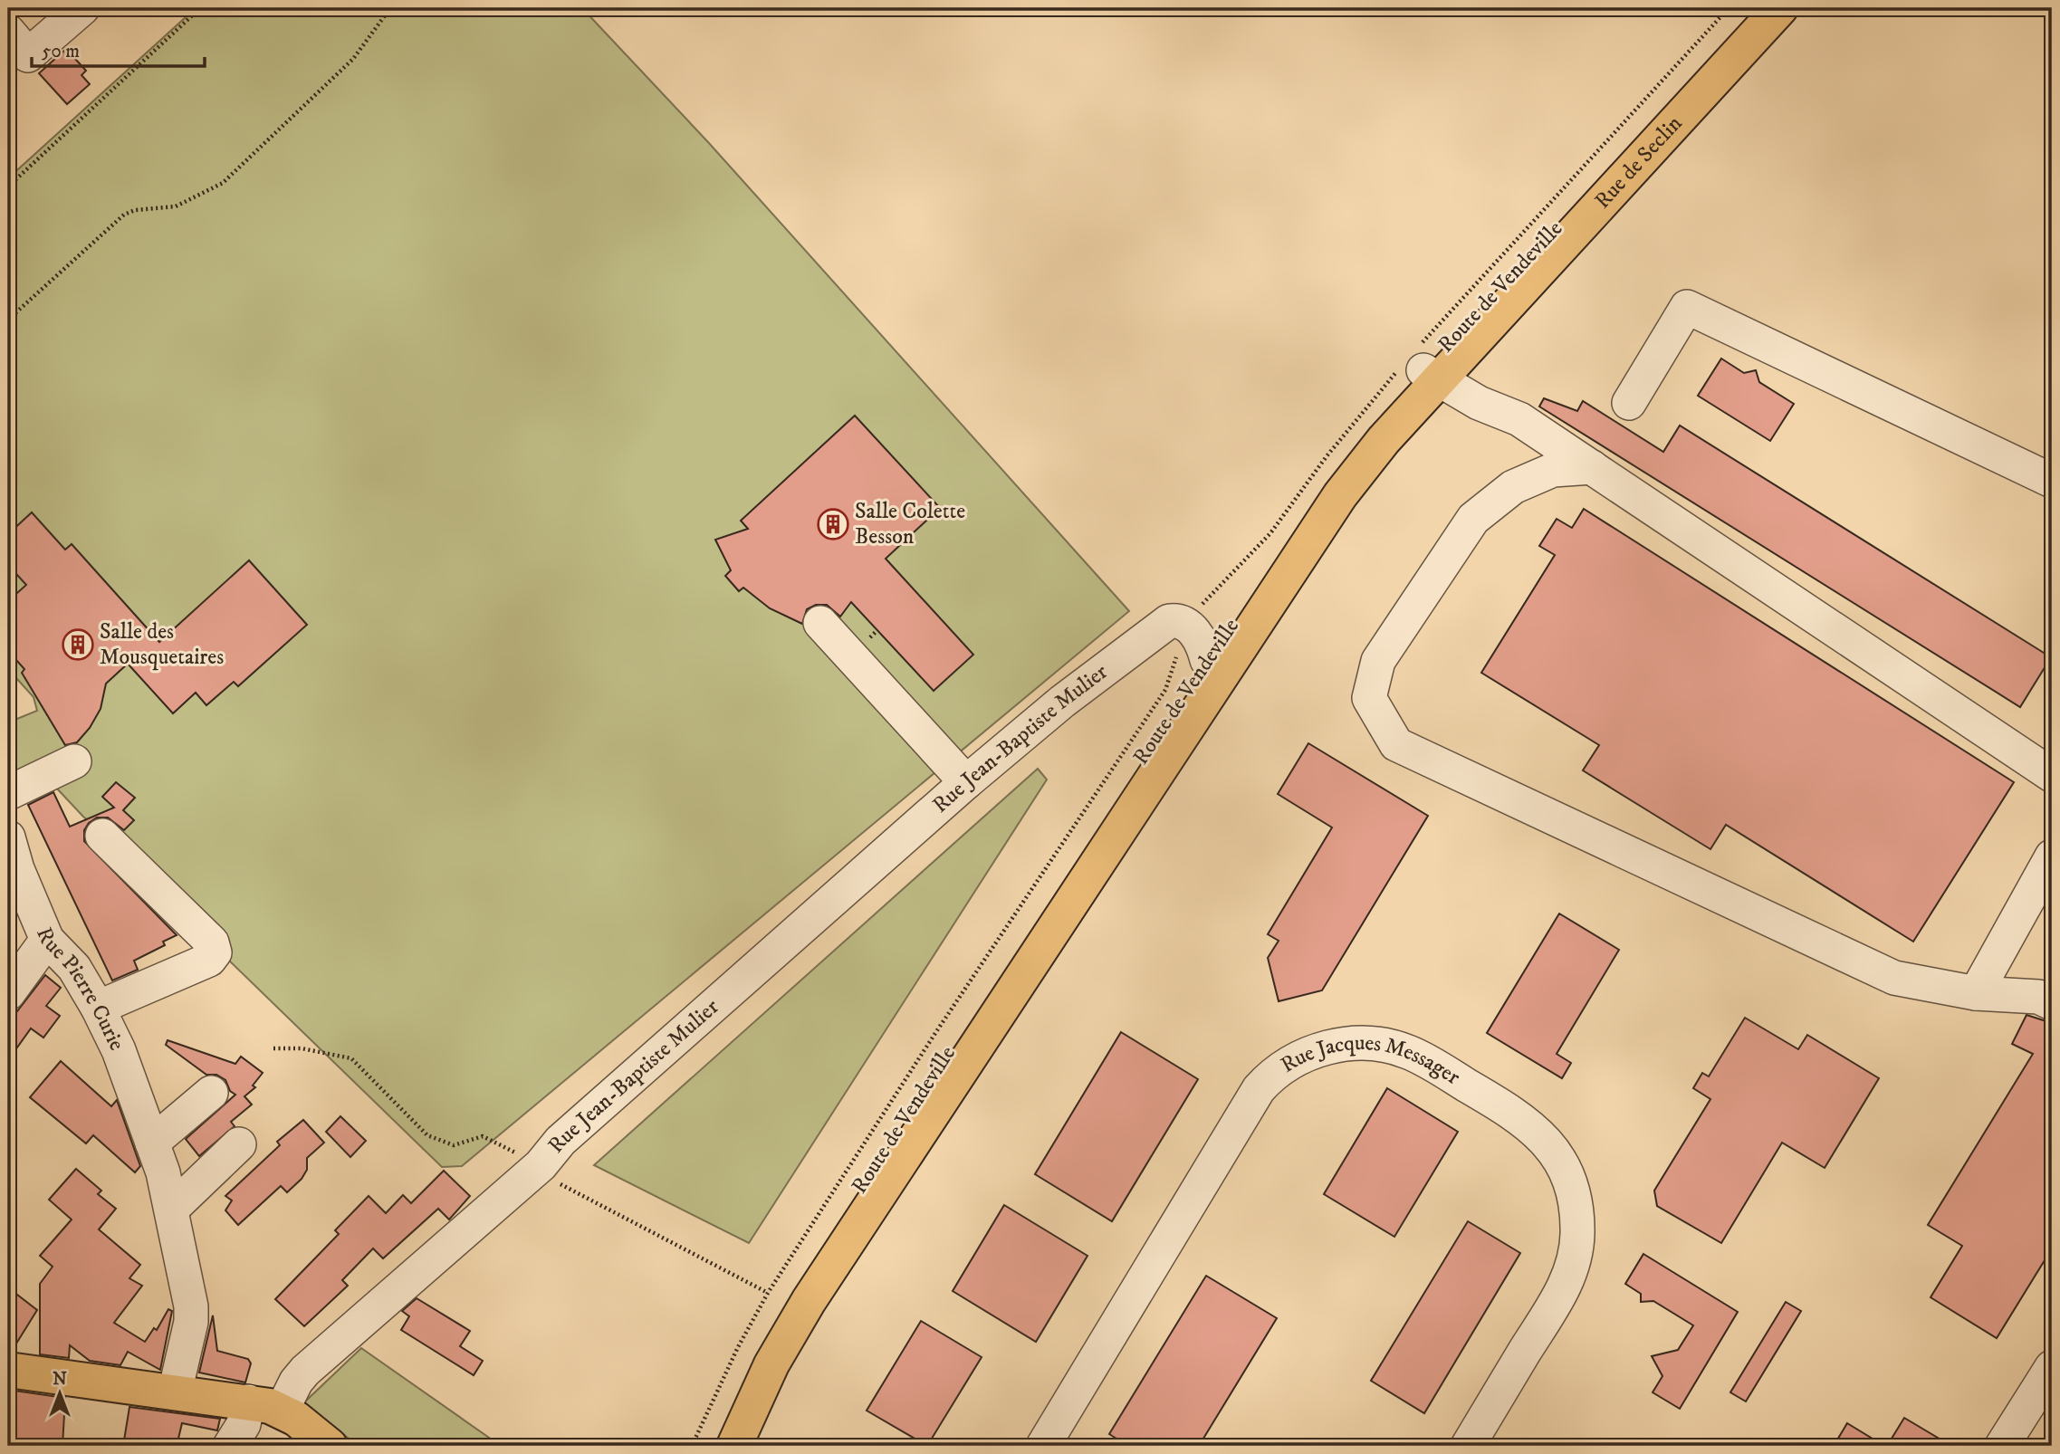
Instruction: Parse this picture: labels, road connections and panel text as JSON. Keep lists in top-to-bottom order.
{
  "streets": {
    "main road": ["Rue de Seclin", "Route de Vendeville"],
    "street": ["Rue Jean-Baptiste Mulier", "Rue Pierre Curie", "Rue Jacques Messager"]
  },
  "crossings": [
    ["Rue de Seclin", "Route de Vendeville"],
    ["Route de Vendeville", "Rue Jean-Baptiste Mulier"]
  ],
  "places": {
    "building": ["Salle Colette Besson", "Salle des Mousquetaires"]
  },
  "scale_bar": "50 m",
  "north": "top"
}
